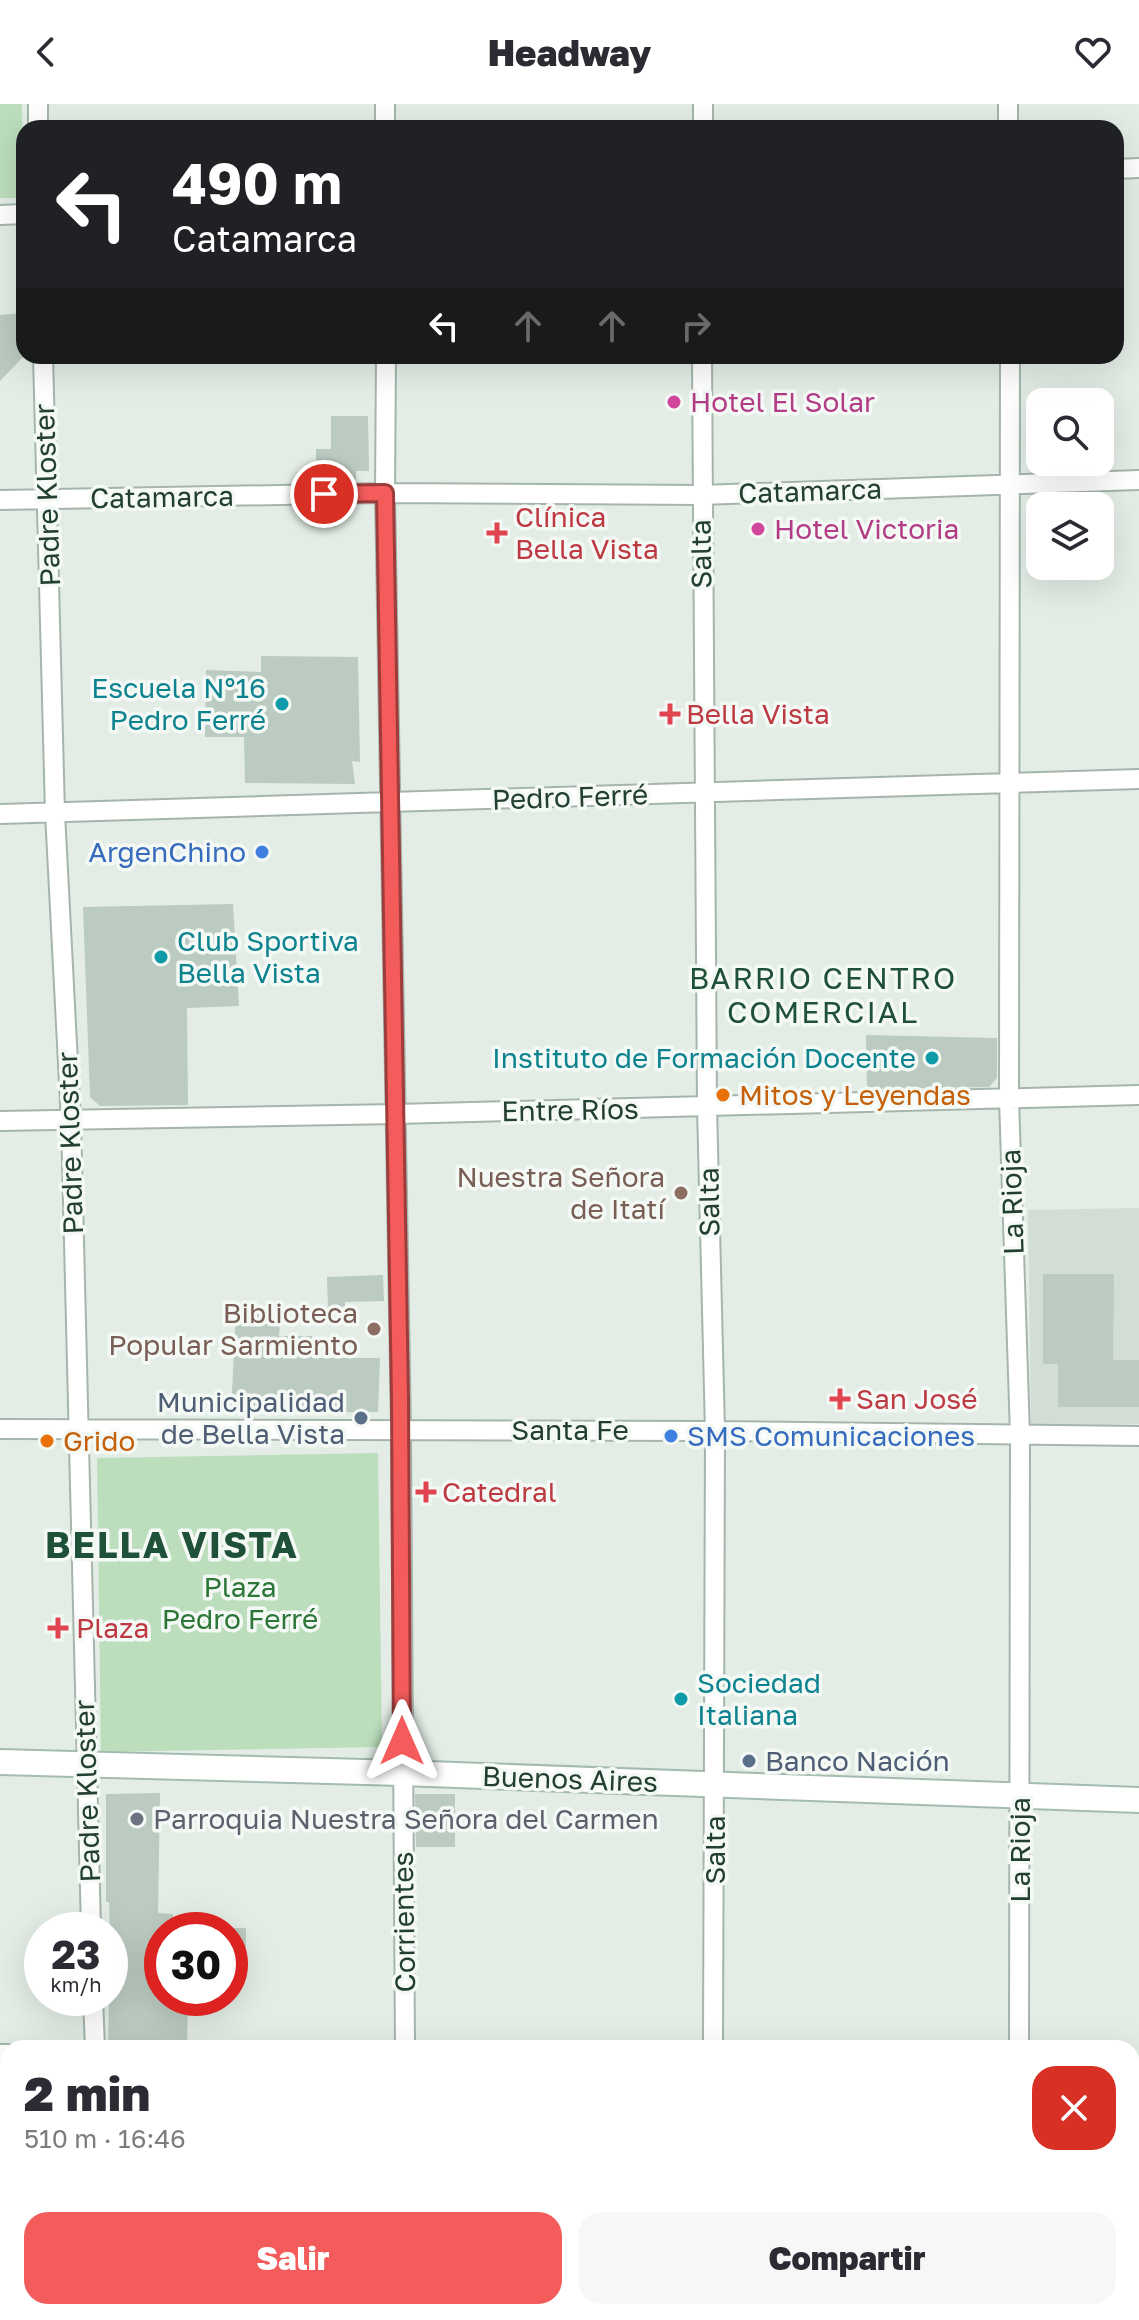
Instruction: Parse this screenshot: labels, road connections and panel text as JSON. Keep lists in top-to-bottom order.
{
  "streets": {
    "street": [
      "Catamarca",
      "Padre Kloster",
      "Salta",
      "Pedro Ferré",
      "Entre Ríos",
      "La Rioja",
      "Santa Fe",
      "Buenos Aires",
      "Corrientes"
    ]
  },
  "crossings": [
    ["Catamarca", "Padre Kloster"],
    ["Catamarca", "Salta"],
    ["Catamarca", "La Rioja"],
    ["Catamarca", "Corrientes"],
    ["Padre Kloster", "Pedro Ferré"],
    ["Padre Kloster", "Entre Ríos"],
    ["Padre Kloster", "Santa Fe"],
    ["Padre Kloster", "Buenos Aires"],
    ["Salta", "Pedro Ferré"],
    ["Salta", "Entre Ríos"],
    ["Salta", "Santa Fe"],
    ["Salta", "Buenos Aires"],
    ["Pedro Ferré", "La Rioja"],
    ["Pedro Ferré", "Corrientes"],
    ["Entre Ríos", "La Rioja"],
    ["Entre Ríos", "Corrientes"],
    ["La Rioja", "Santa Fe"],
    ["La Rioja", "Buenos Aires"],
    ["Santa Fe", "Corrientes"],
    ["Buenos Aires", "Corrientes"]
  ],
  "districts": ["BARRIO CENTRO COMERCIAL", "BELLA VISTA"],
  "parks": ["Plaza Pedro Ferré"],
  "places": {
    "other": [
      "Hotel El Solar",
      "Hotel Victoria",
      "Escuela N°16 Pedro Ferré",
      "ArgenChino",
      "Club Sportiva Bella Vista",
      "Instituto de Formación Docente",
      "Mitos y Leyendas",
      "Nuestra Señora de Itatí",
      "Biblioteca Popular Sarmiento",
      "Municipalidad de Bella Vista",
      "SMS Comunicaciones",
      "Grido",
      "Sociedad Italiana",
      "Banco Nación",
      "Parroquia Nuestra Señora del Carmen"
    ],
    "health": [
      "Clínica Bella Vista",
      "Bella Vista",
      "San José",
      "Catedral",
      "Plaza"
    ]
  },
  "page": {
    "header": "Headway",
    "turn": ["490 m", "Catamarca"],
    "speed": "23 km/h",
    "limit": "30",
    "heading": ["2 min", "510 m · 16:46"],
    "buttons": ["Salir", "Compartir"]
  }
}
